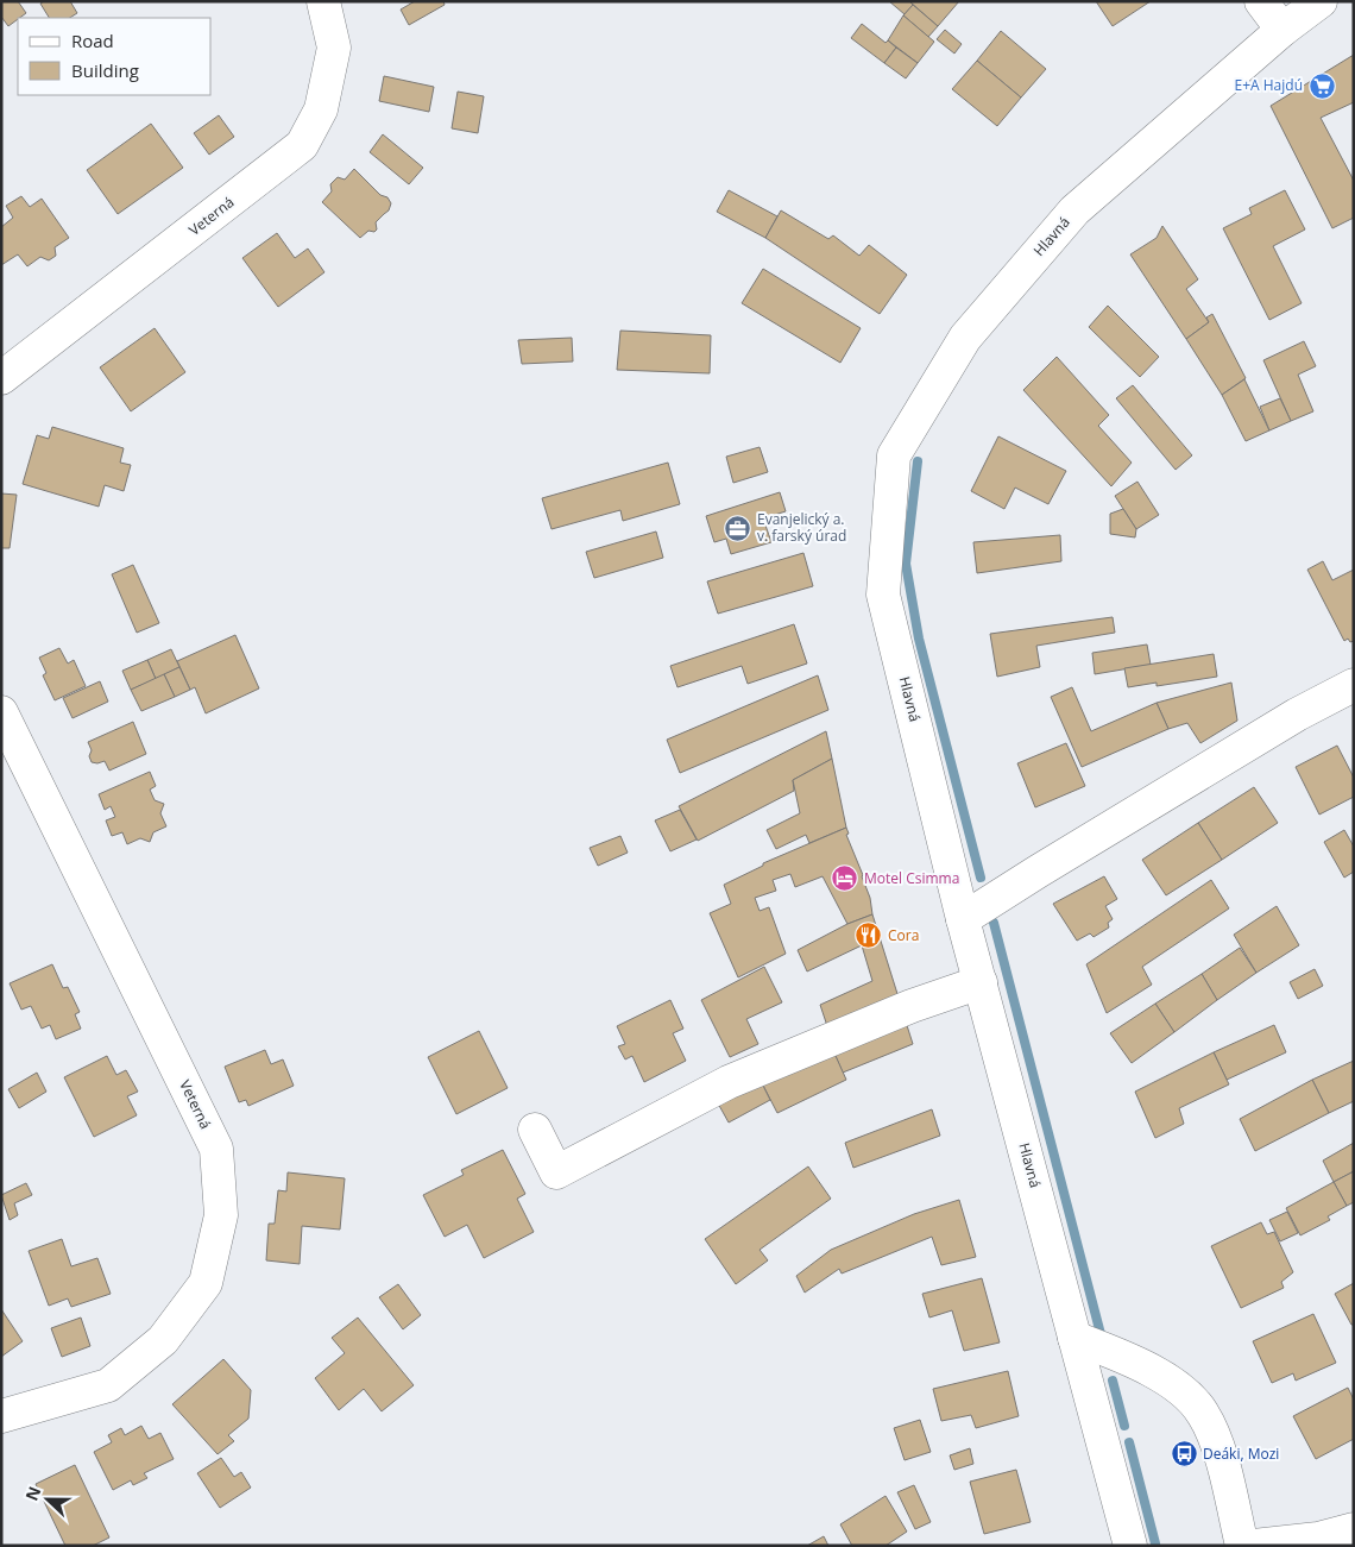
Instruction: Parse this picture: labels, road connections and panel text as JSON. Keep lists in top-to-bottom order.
{
  "streets": {
    "street": ["Veterná", "Hlavná"]
  },
  "places": {
    "supermarket": ["E+A Hajdú"],
    "office": ["Evanjelický a. v. farský úrad"],
    "hotel": ["Motel Csimma"],
    "restaurant": ["Cora"],
    "bus stop": ["Deáki, Mozi"]
  },
  "legend": ["Road", "Building"],
  "north": "left"
}
